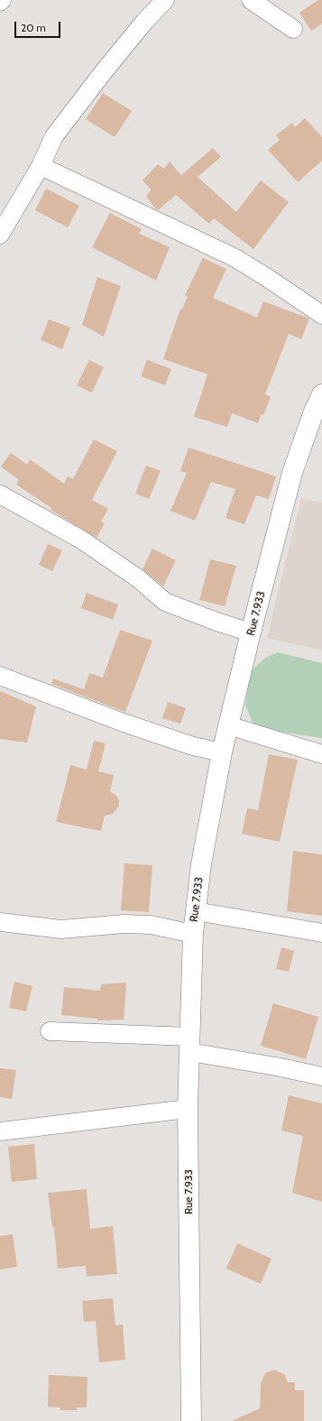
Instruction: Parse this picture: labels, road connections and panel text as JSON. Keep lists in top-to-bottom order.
{
  "streets": {
    "street": ["Rue 7.933"]
  },
  "scale_bar": "20 m"
}
